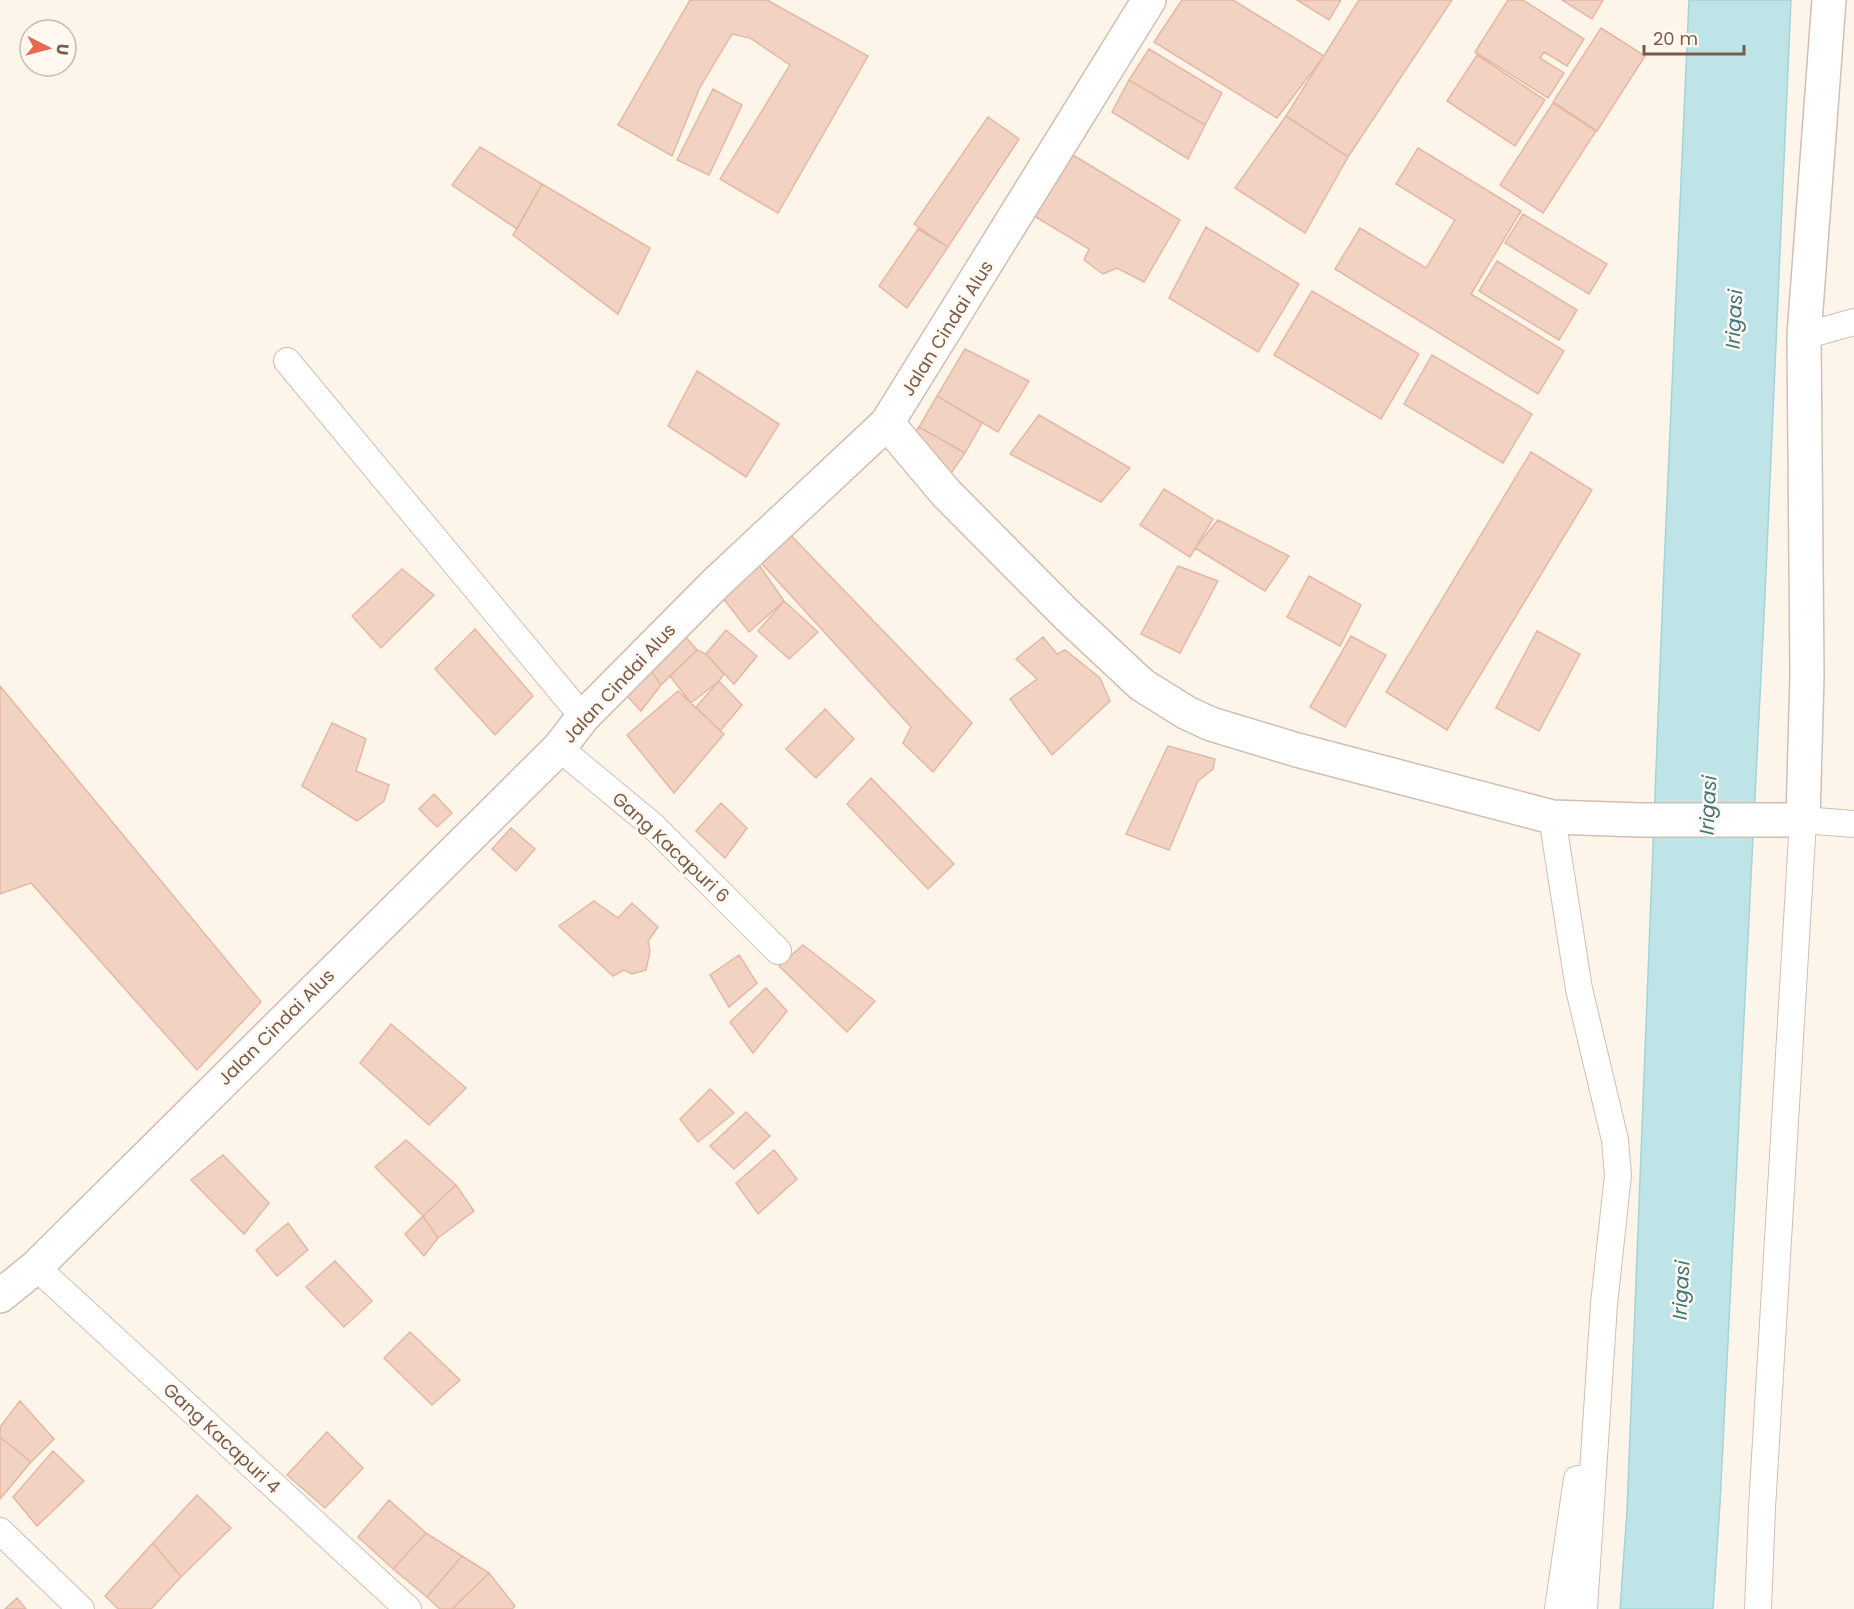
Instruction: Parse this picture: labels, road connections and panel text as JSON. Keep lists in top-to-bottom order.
{
  "streets": {
    "street": ["Jalan Cindai Alus", "Gang Kacapuri 6", "Gang Kacapuri 4"]
  },
  "crossings": [
    ["Jalan Cindai Alus", "Gang Kacapuri 6"],
    ["Jalan Cindai Alus", "Gang Kacapuri 4"]
  ],
  "water": ["Irigasi"],
  "scale_bar": "20 m",
  "north": "right"
}
